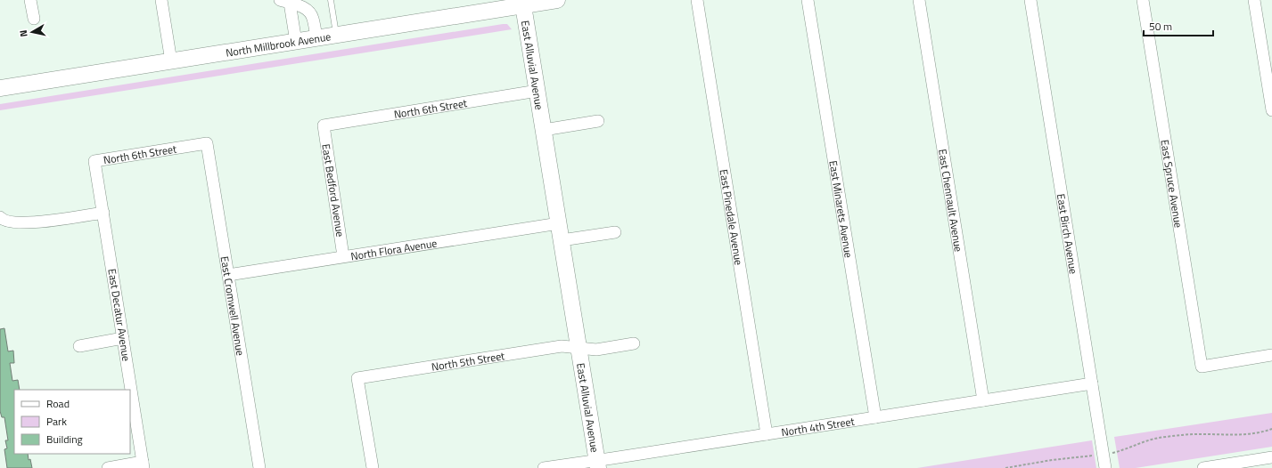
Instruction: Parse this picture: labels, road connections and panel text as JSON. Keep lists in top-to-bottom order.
{
  "streets": {
    "street": [
      "North Millbrook Avenue",
      "East Alluvial Avenue",
      "North 6th Street",
      "East Spruce Avenue",
      "East Bedford Avenue",
      "East Chennault Avenue",
      "East Minarets Avenue",
      "East Pinedale Avenue",
      "East Birch Avenue",
      "North Flora Avenue",
      "East Cromwell Avenue",
      "East Decatur Avenue",
      "North 5th Street",
      "North 4th Street"
    ]
  },
  "crossings": [
    ["North Millbrook Avenue", "East Alluvial Avenue"],
    ["East Alluvial Avenue", "North 6th Street"],
    ["East Alluvial Avenue", "North Flora Avenue"],
    ["East Alluvial Avenue", "North 5th Street"],
    ["East Alluvial Avenue", "North 4th Street"],
    ["North 6th Street", "East Bedford Avenue"],
    ["North 6th Street", "East Cromwell Avenue"],
    ["North 6th Street", "East Decatur Avenue"],
    ["East Bedford Avenue", "North Flora Avenue"],
    ["East Chennault Avenue", "North 4th Street"],
    ["East Minarets Avenue", "North 4th Street"],
    ["East Pinedale Avenue", "North 4th Street"],
    ["East Birch Avenue", "North 4th Street"],
    ["North Flora Avenue", "East Cromwell Avenue"]
  ],
  "legend": ["Road", "Park", "Building"],
  "scale_bar": "50 m",
  "north": "left"
}
